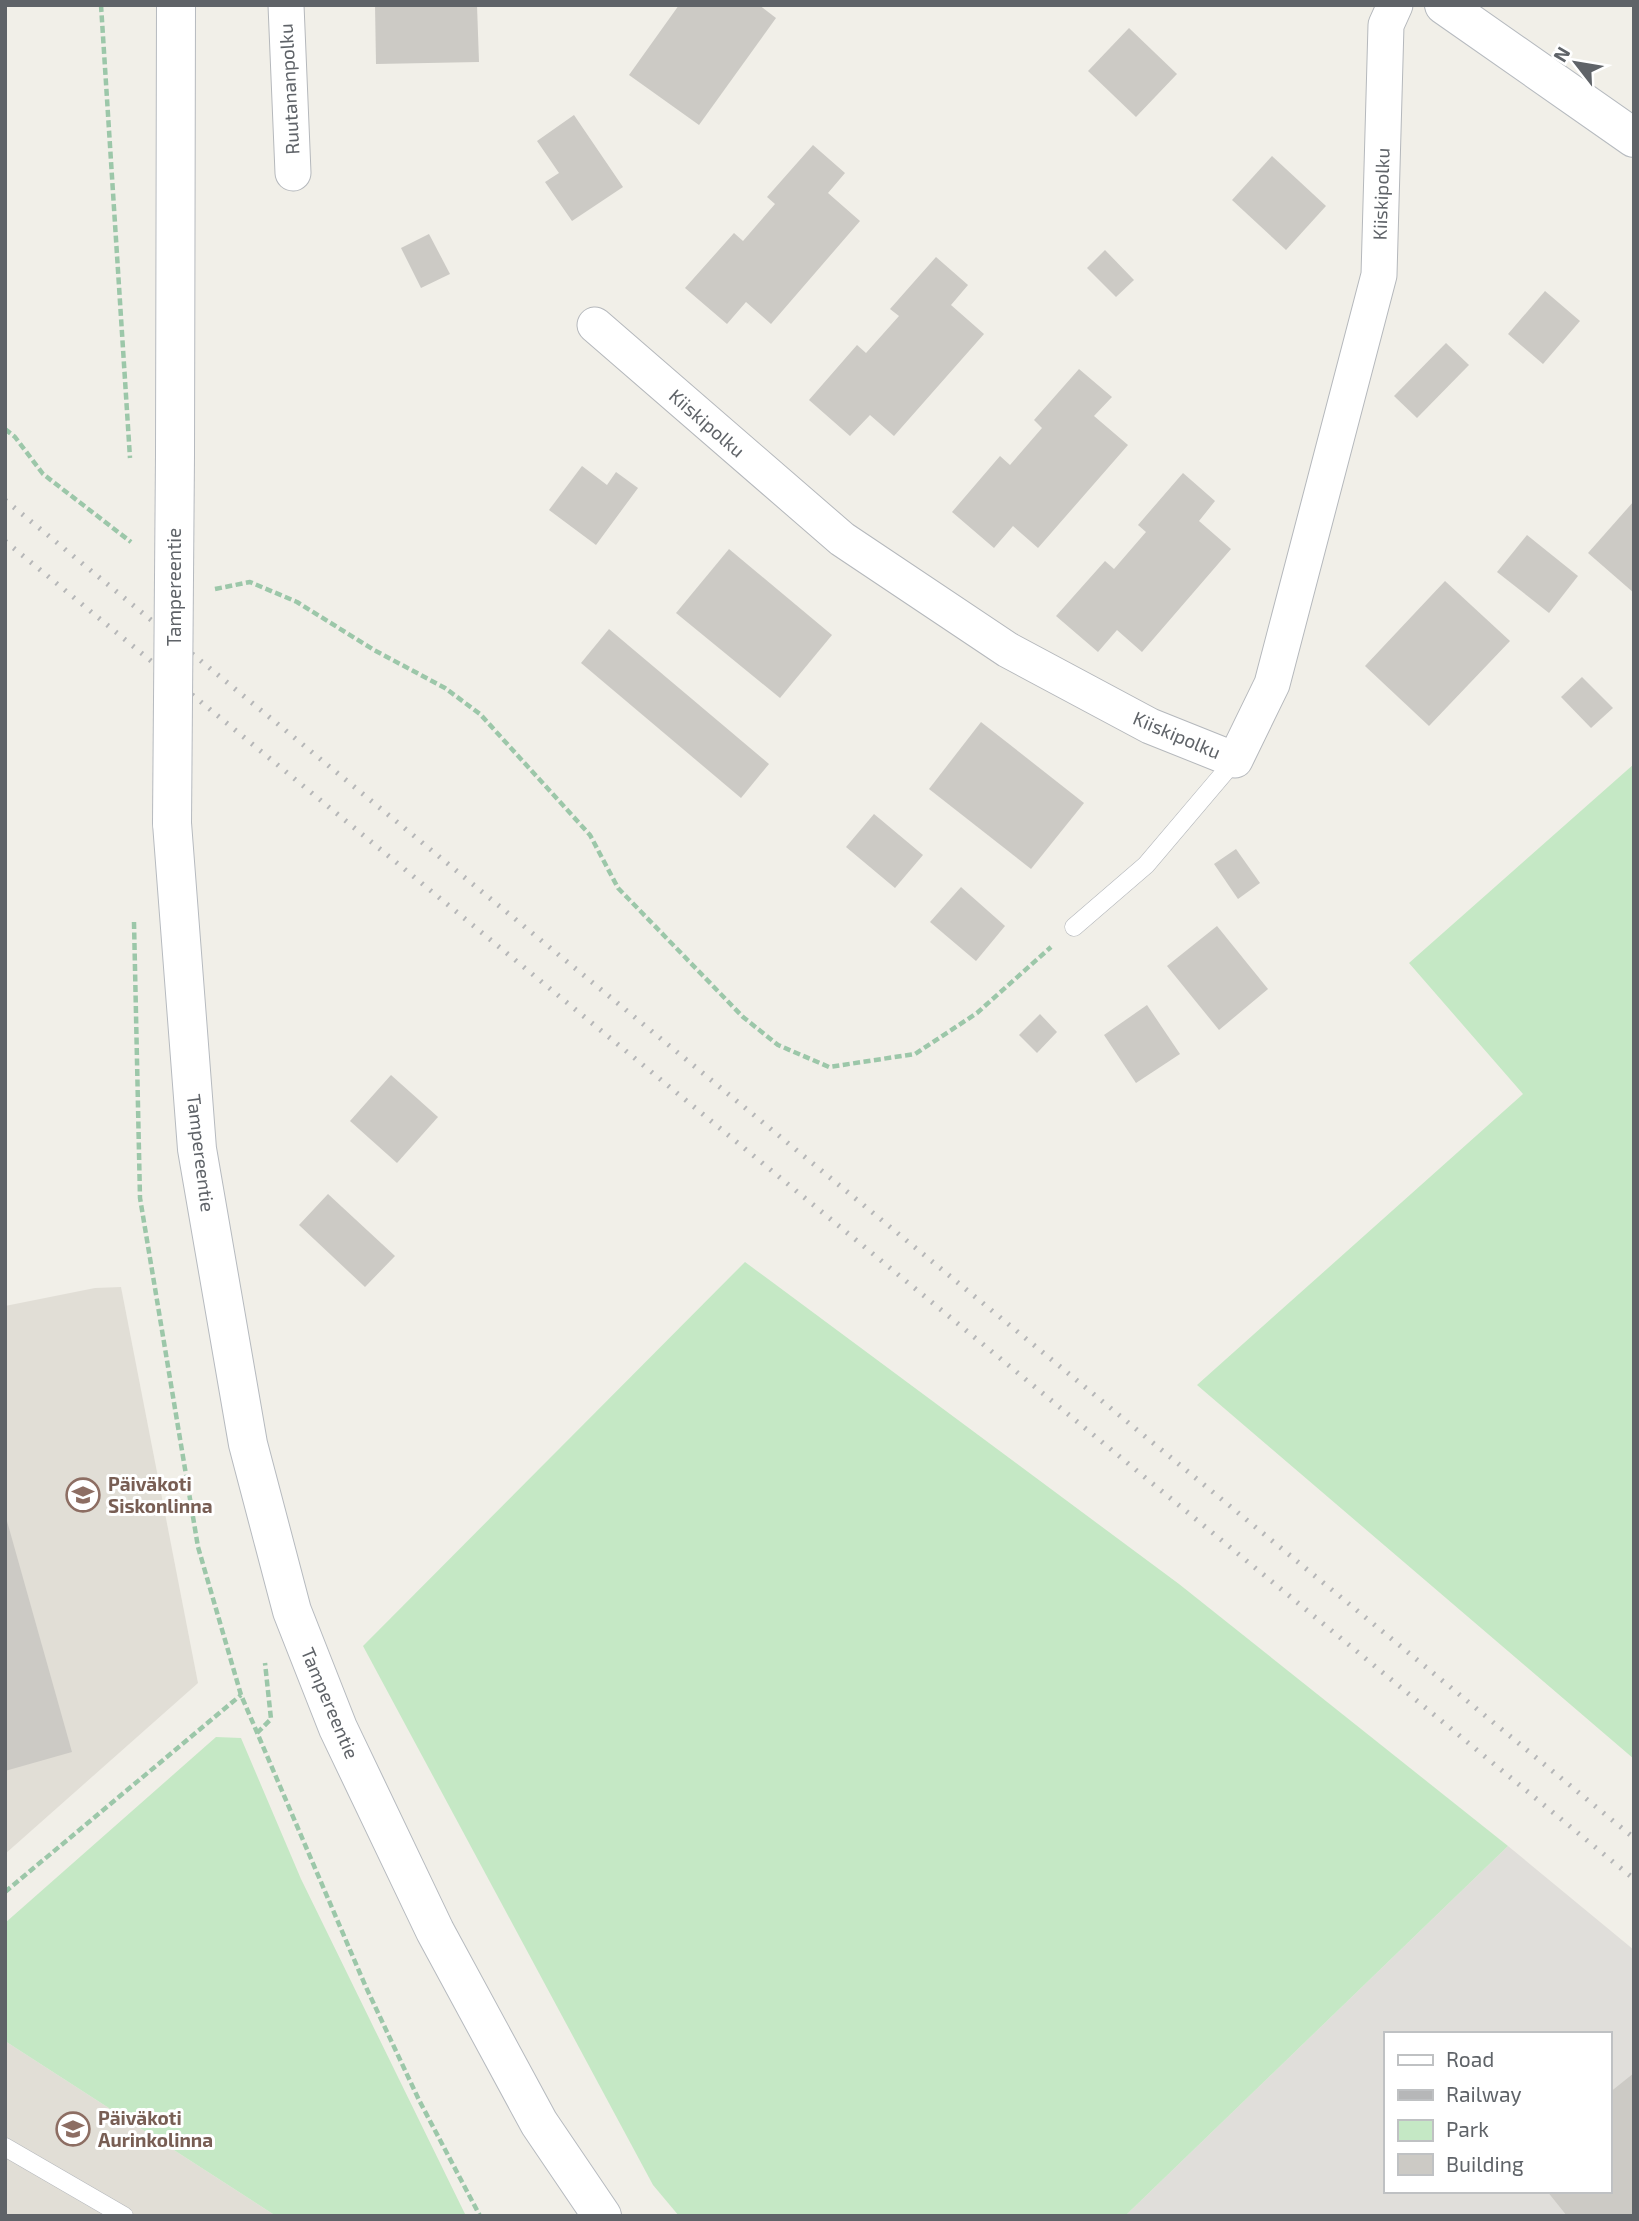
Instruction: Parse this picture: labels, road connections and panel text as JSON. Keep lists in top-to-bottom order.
{
  "streets": {
    "main road": ["Tampereentie"],
    "street": ["Ruutananpolku", "Kiiskipolku"]
  },
  "places": {
    "school or university": ["Päiväkoti Siskonlinna", "Päiväkoti Aurinkolinna"]
  },
  "legend": [
    "Road",
    "Railway",
    "Park",
    "Building"
  ],
  "north": "top left"
}
